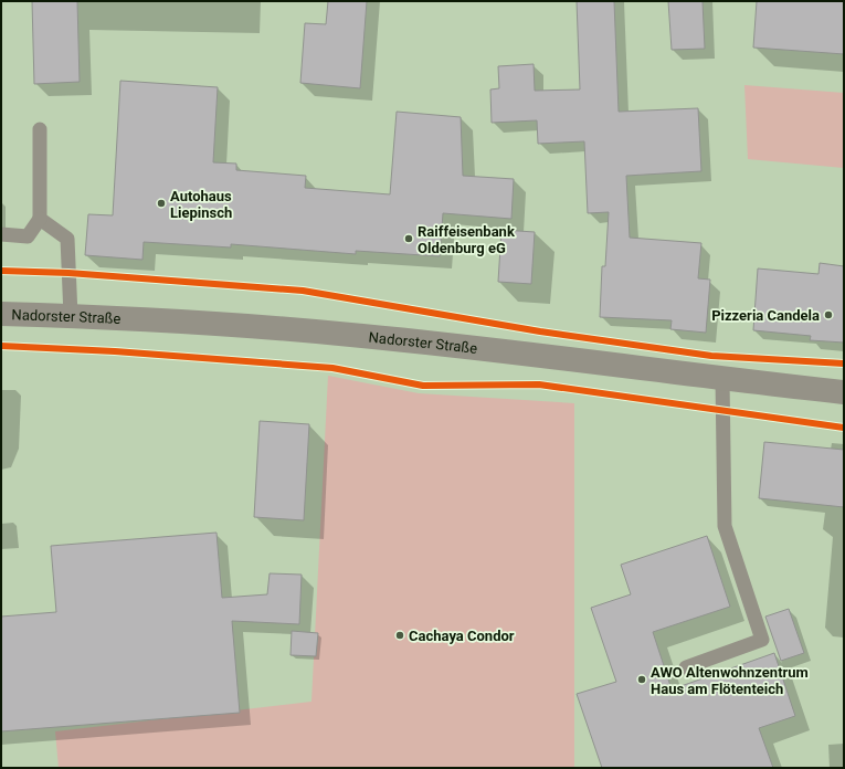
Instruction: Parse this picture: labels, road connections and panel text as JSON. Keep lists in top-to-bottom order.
{
  "streets": {
    "street": ["Nadorster Straße"]
  },
  "places": [
    "Autohaus Liepinsch",
    "Raiffeisenbank Oldenburg eG",
    "Pizzeria Candela",
    "Cachaya Condor",
    "AWO Altenwohnzentrum Haus am Flötenteich"
  ]
}
